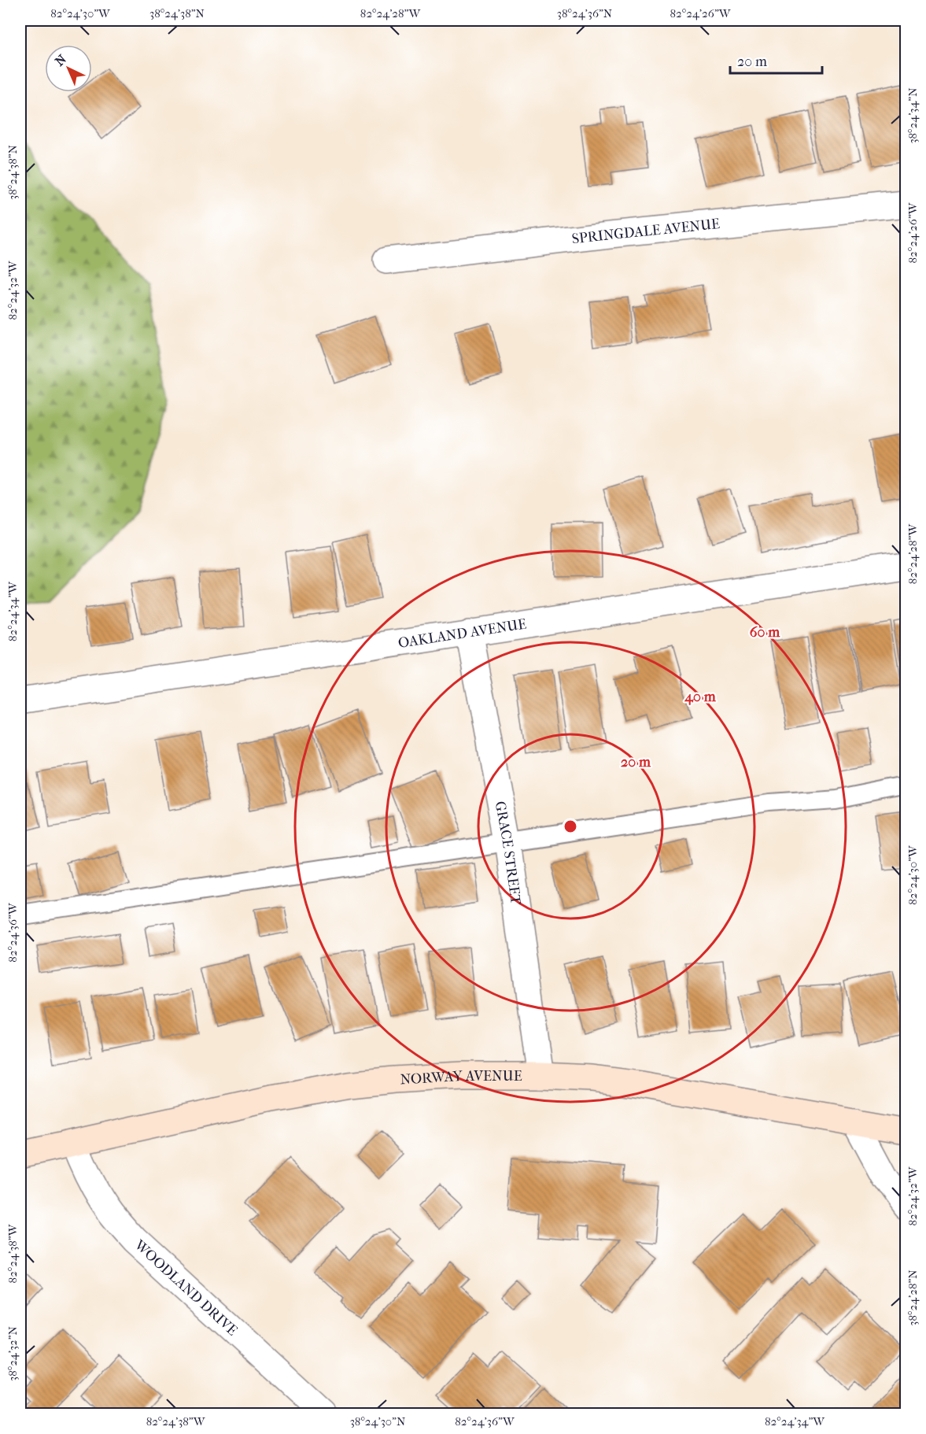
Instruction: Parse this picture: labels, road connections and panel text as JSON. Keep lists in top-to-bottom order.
{
  "streets": {
    "main road": ["NORWAY AVENUE"],
    "street": [
      "SPRINGDALE AVENUE",
      "OAKLAND AVENUE",
      "GRACE STREET",
      "WOODLAND DRIVE"
    ]
  },
  "crossings": [
    ["OAKLAND AVENUE", "GRACE STREET"],
    ["GRACE STREET", "NORWAY AVENUE"],
    ["NORWAY AVENUE", "WOODLAND DRIVE"]
  ],
  "scale_bar": "20 m",
  "north": "top left",
  "coordinates": [
    "82°24'30\"W",
    "38°24'38\"N",
    "82°24'28\"W",
    "38°24'36\"N",
    "82°24'26\"W",
    "38°24'34\"N",
    "82°24'32\"W",
    "82°24'34\"W",
    "82°24'36\"W",
    "82°24'38\"W",
    "38°24'28\"N",
    "38°24'32\"N",
    "38°24'30\"N"
  ],
  "rings": ["60 m", "40 m", "20 m"]
}
